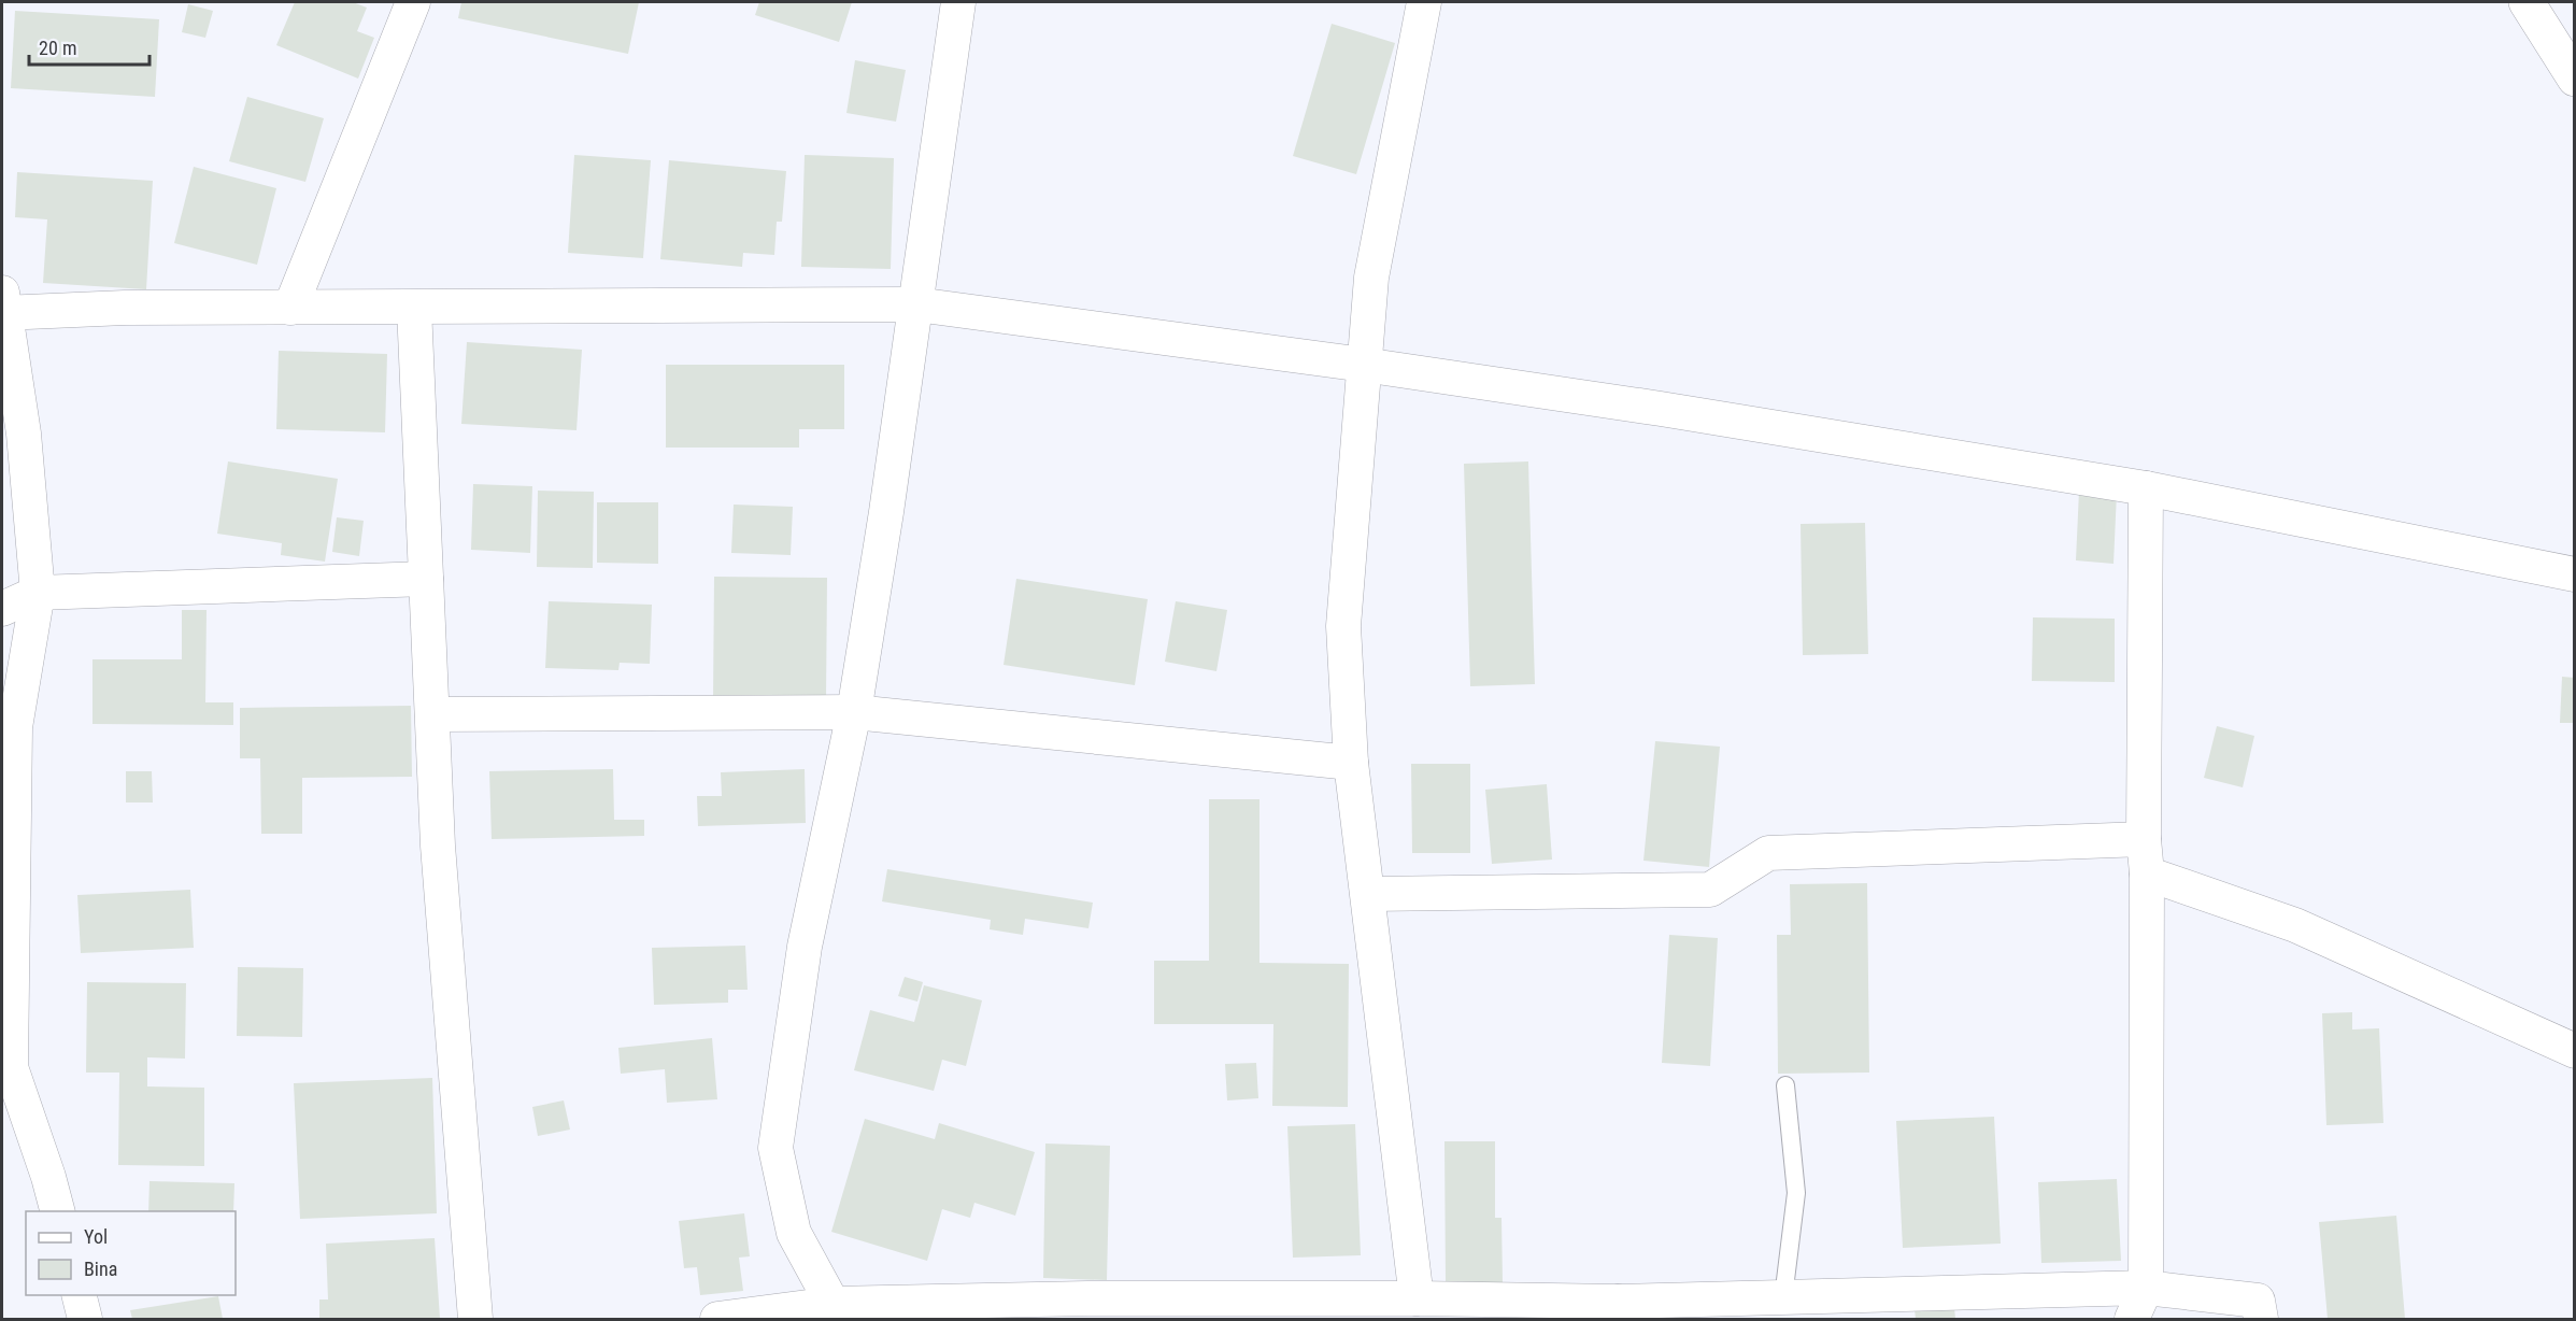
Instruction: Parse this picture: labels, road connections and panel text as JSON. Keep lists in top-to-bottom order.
{
  "legend": ["Yol", "Bina"],
  "scale_bar": "20 m"
}
